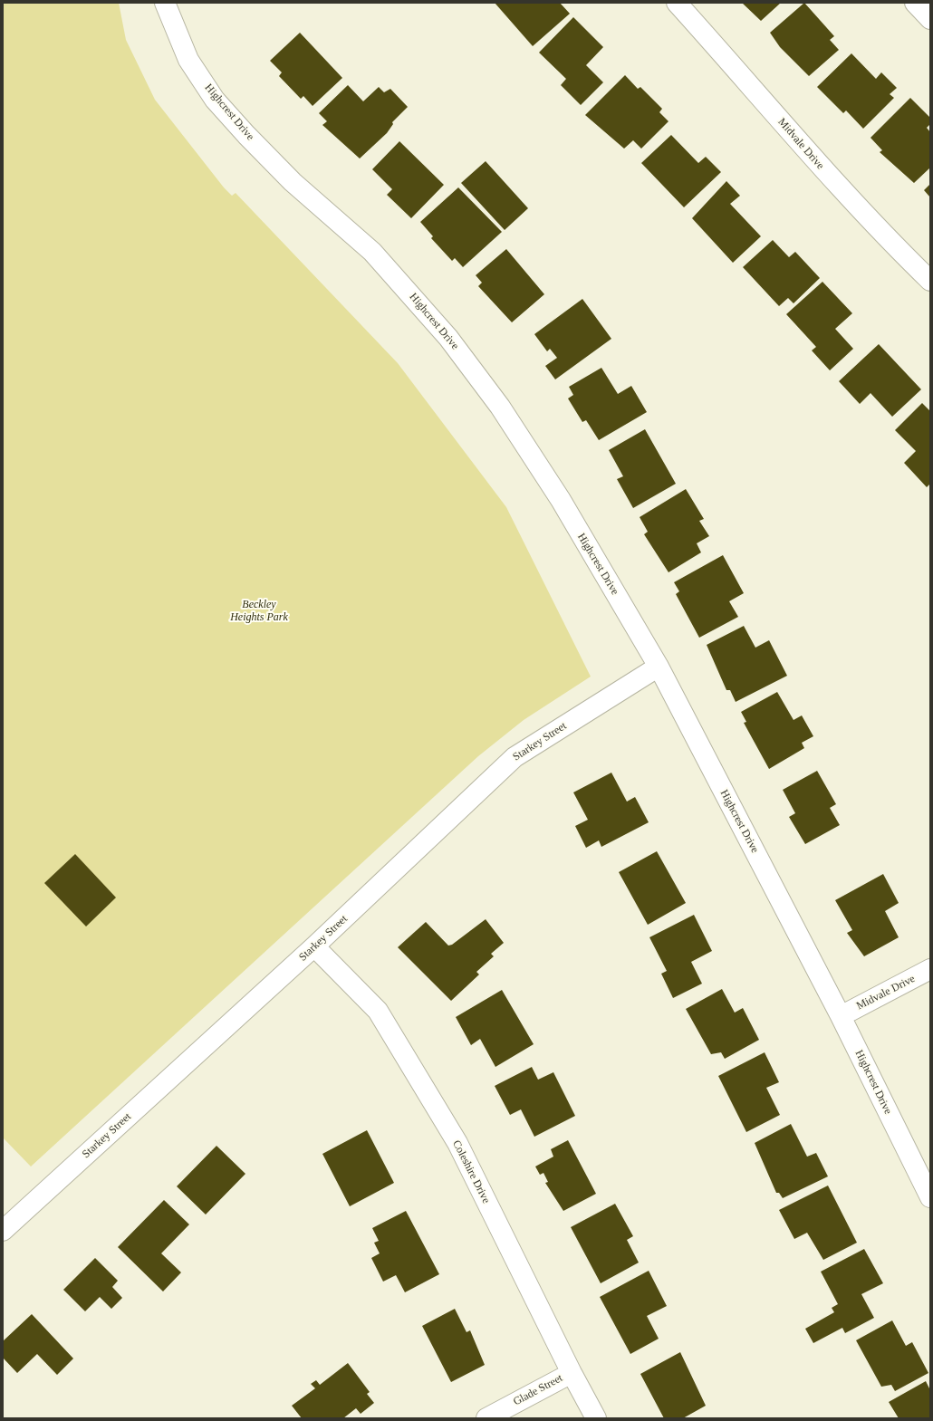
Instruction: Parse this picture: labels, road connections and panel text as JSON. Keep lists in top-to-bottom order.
{
  "streets": {
    "street": [
      "Highcrest Drive",
      "Midvale Drive",
      "Starkey Street",
      "Coleshire Drive",
      "Glade Street"
    ]
  },
  "crossings": [
    ["Highcrest Drive", "Midvale Drive"],
    ["Highcrest Drive", "Starkey Street"],
    ["Starkey Street", "Coleshire Drive"],
    ["Coleshire Drive", "Glade Street"]
  ],
  "parks": ["Beckley Heights Park"]
}
